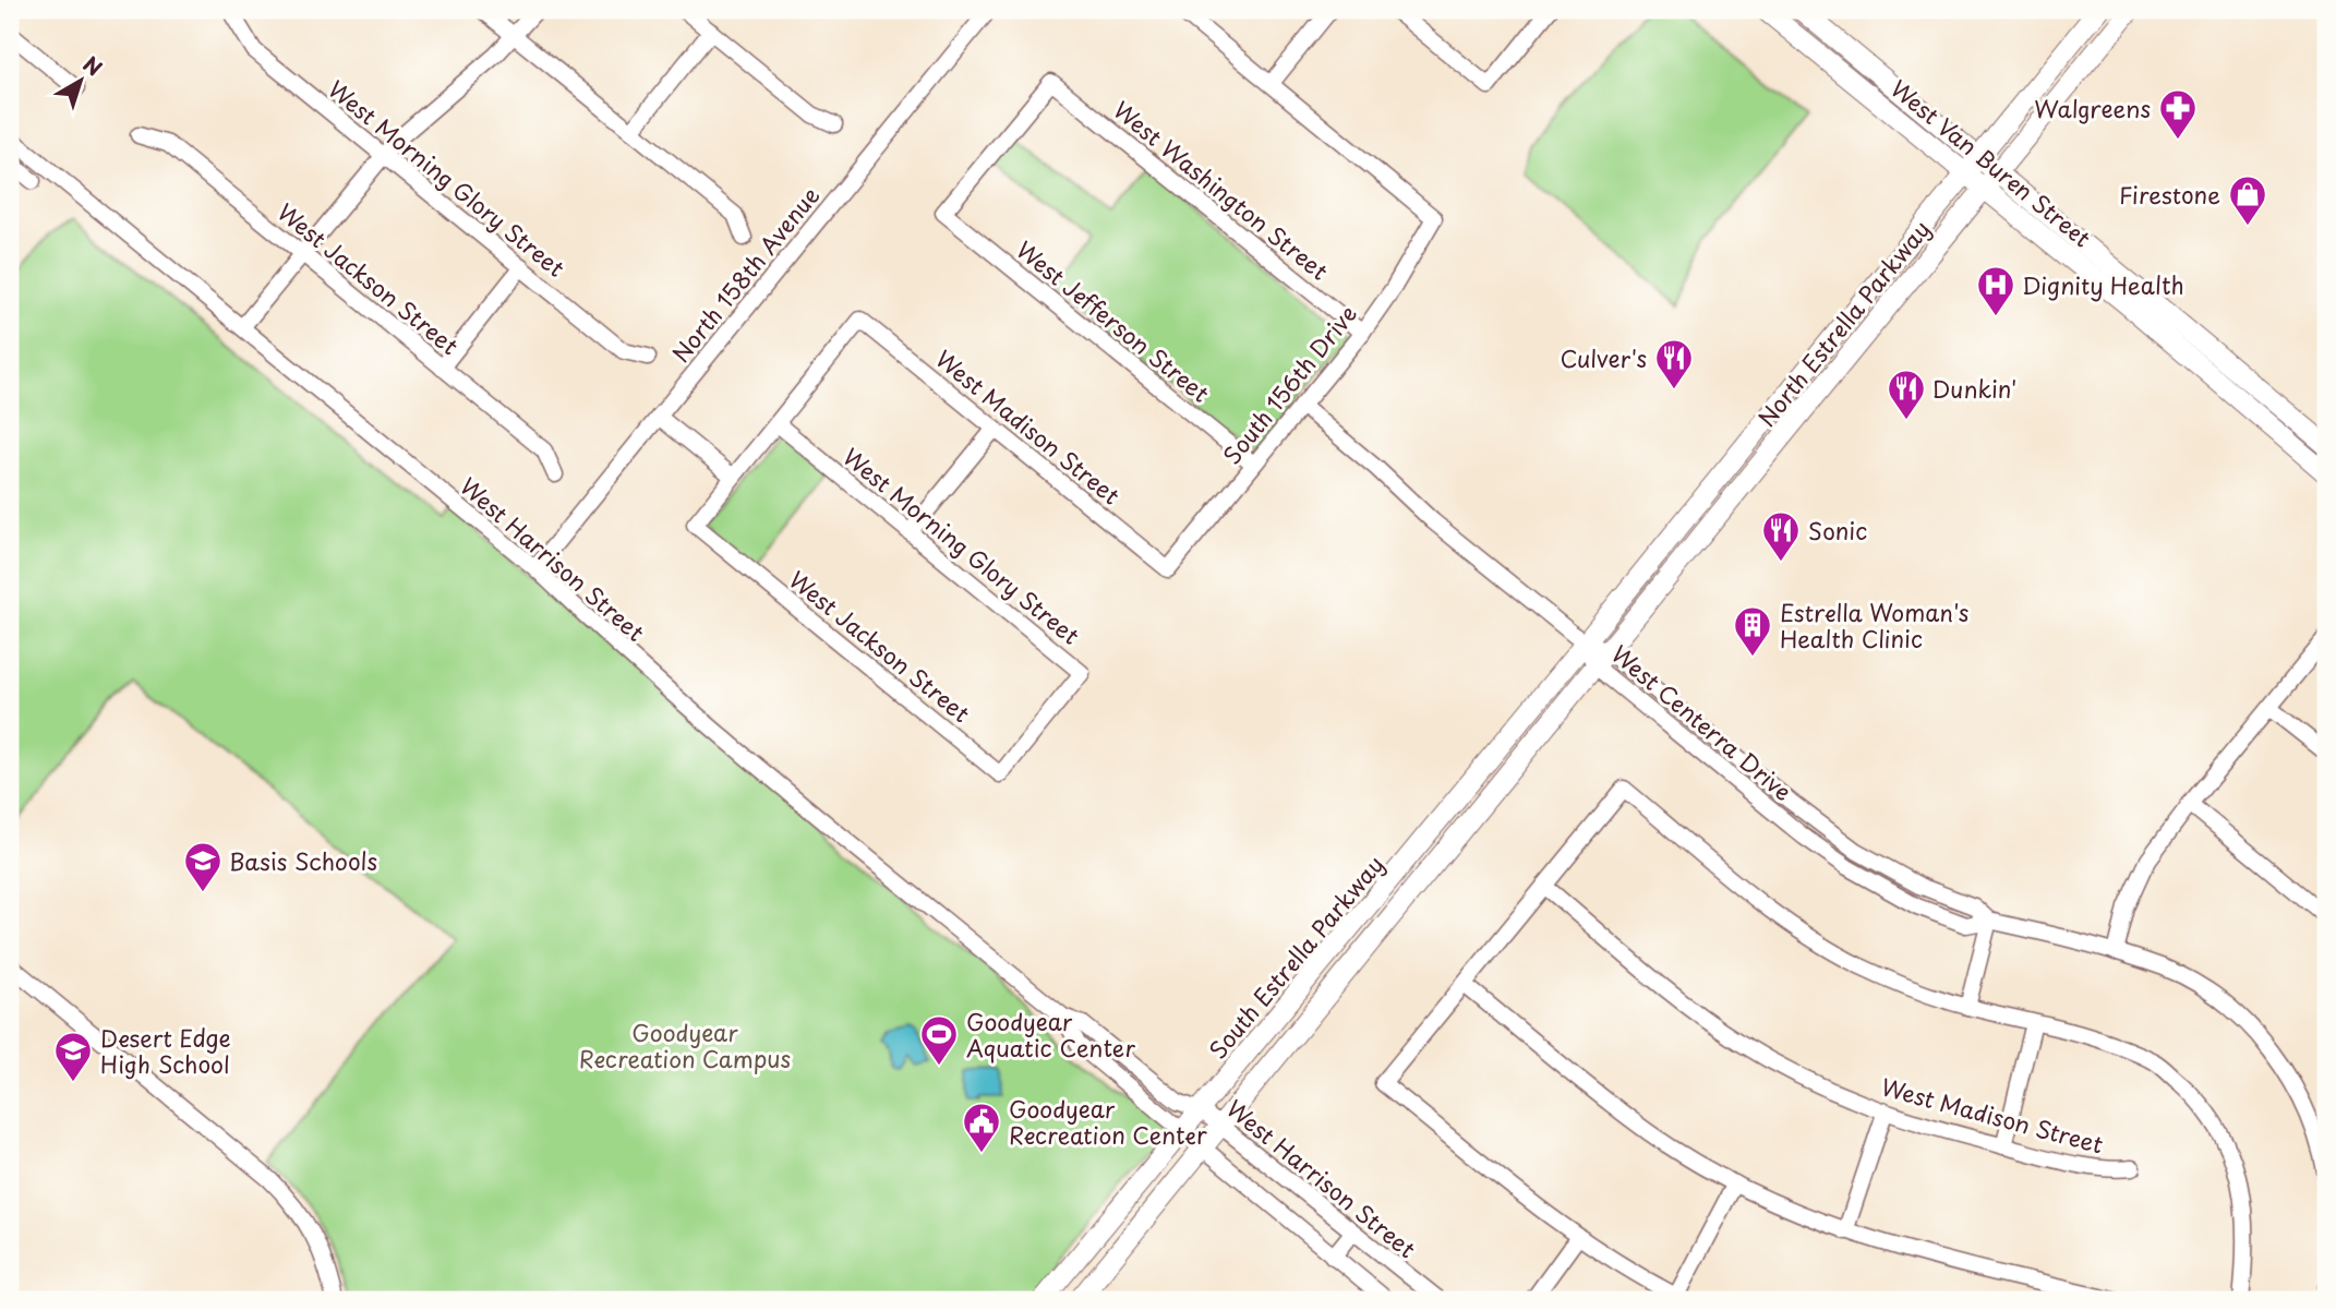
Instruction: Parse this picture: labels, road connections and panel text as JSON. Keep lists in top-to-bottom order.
{
  "streets": {
    "main road": ["West Van Buren Street", "North Estrella Parkway", "South Estrella Parkway"],
    "street": [
      "West Morning Glory Street",
      "West Washington Street",
      "North 158th Avenue",
      "West Jackson Street",
      "West Jefferson Street",
      "South 156th Drive",
      "West Madison Street",
      "West Harrison Street",
      "West Centerra Drive"
    ]
  },
  "crossings": [
    ["West Van Buren Street", "North Estrella Parkway"],
    ["West Morning Glory Street", "West Jackson Street"],
    ["West Morning Glory Street", "West Madison Street"],
    ["West Washington Street", "West Jefferson Street"],
    ["West Washington Street", "South 156th Drive"],
    ["North 158th Avenue", "West Harrison Street"],
    ["West Jefferson Street", "South 156th Drive"],
    ["North Estrella Parkway", "West Centerra Drive"],
    ["North Estrella Parkway", "South Estrella Parkway"],
    ["South 156th Drive", "West Madison Street"],
    ["West Harrison Street", "South Estrella Parkway"],
    ["West Centerra Drive", "South Estrella Parkway"]
  ],
  "parks": ["Goodyear Recreation Campus"],
  "places": {
    "pharmacy": ["Walgreens"],
    "shop": ["Firestone"],
    "hospital": ["Dignity Health"],
    "restaurant": ["Culver's", "Dunkin'", "Sonic"],
    "building": ["Estrella Woman's Health Clinic"],
    "school or university": ["Basis Schools", "Desert Edge High School"],
    "sports": ["Goodyear Aquatic Center"],
    "public building": ["Goodyear Recreation Center"]
  },
  "north": "top right"
}
